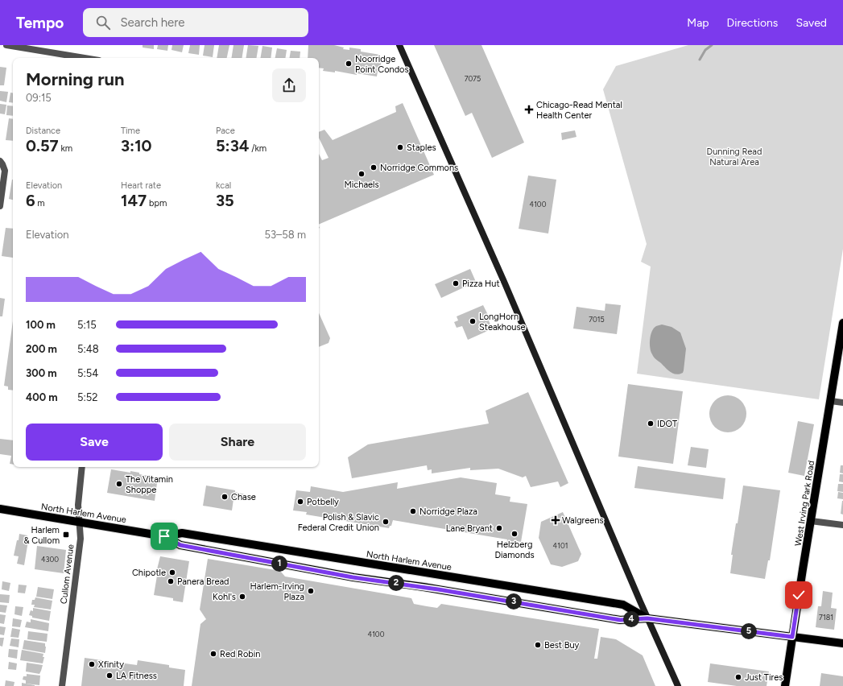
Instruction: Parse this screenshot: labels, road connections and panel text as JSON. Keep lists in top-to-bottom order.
{
  "streets": {
    "main road": ["West Irving Park Road", "North Harlem Avenue"],
    "street": ["Cullom Avenue"]
  },
  "crossings": [
    ["West Irving Park Road", "North Harlem Avenue"],
    ["North Harlem Avenue", "Cullom Avenue"]
  ],
  "parks": ["Dunning Read Natural Area"],
  "places": {
    "other": [
      "Noorridge Point Condos",
      "Staples",
      "Norridge Commons",
      "Michaels",
      "Pizza Hut",
      "LongHorn Steakhouse",
      "IDOT",
      "The Vitamin Shoppe",
      "Chase",
      "Potbelly",
      "Norridge Plaza",
      "Polish & Slavic Federal Credit Union",
      "Lane Bryant",
      "Helzberg Diamonds",
      "Chipotle",
      "Panera Bread",
      "Harlem-Irving Plaza",
      "Kohl's",
      "Best Buy",
      "Red Robin",
      "Xfinity",
      "LA Fitness",
      "Just Tires"
    ],
    "health": ["Chicago-Read Mental Health Center", "Walgreens"],
    "transit": ["Harlem & Cullom"]
  },
  "house_numbers": [
    "7075",
    "4100",
    "7015",
    "4101",
    "4300",
    "7181",
    "4100"
  ],
  "page": {
    "header": "Tempo",
    "search": "Search here",
    "nav": ["Map", "Directions", "Saved"],
    "heading": ["Morning run", "09:15"],
    "stats": [
      ["Distance", "0.57 km"],
      ["Time", "3:10"],
      ["Pace", "5:34 /km"],
      ["Elevation", "6 m"],
      ["Heart rate", "147 bpm"],
      ["kcal", "35"]
    ],
    "chart": ["Elevation", "53–58 m"],
    "list": [
      {
        "name": "100 m",
        "note": "5:15"
      },
      {
        "name": "200 m",
        "note": "5:48"
      },
      {
        "name": "300 m",
        "note": "5:54"
      },
      {
        "name": "400 m",
        "note": "5:52"
      }
    ],
    "buttons": ["Save", "Share"],
    "pins": [
      "1",
      "2",
      "3",
      "4",
      "5"
    ]
  }
}
